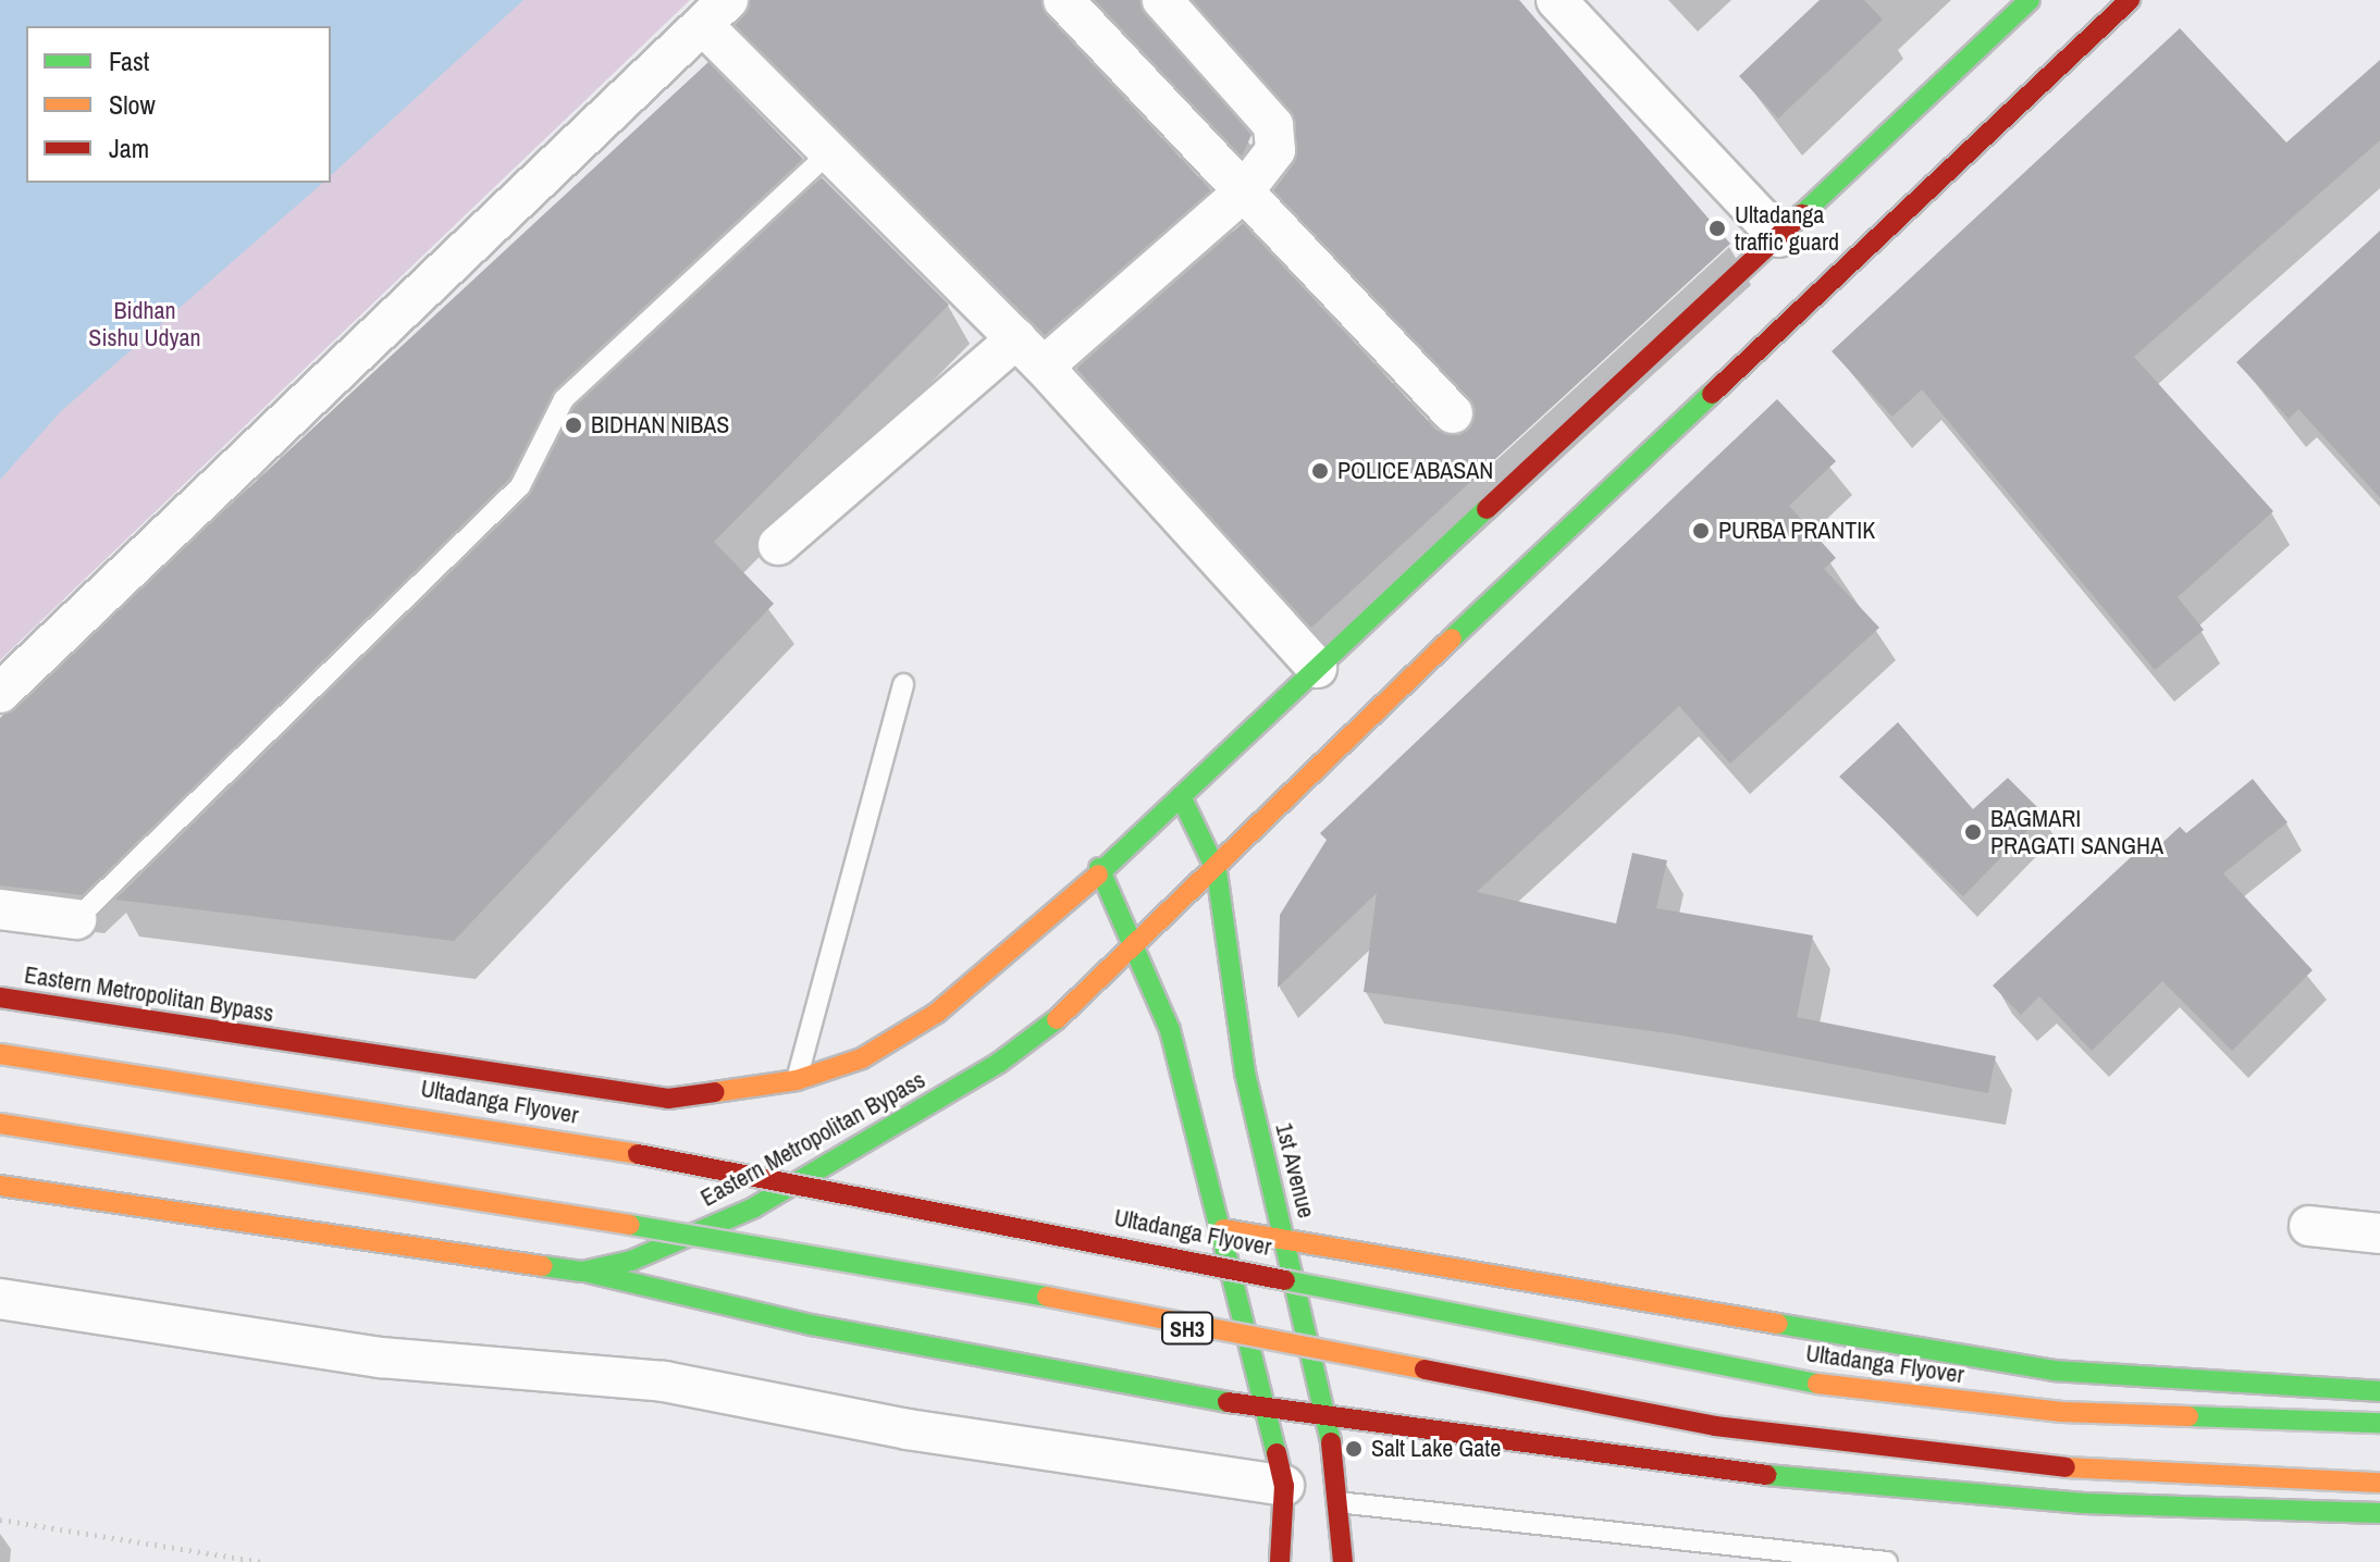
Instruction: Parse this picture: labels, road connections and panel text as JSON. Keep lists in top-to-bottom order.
{
  "streets": {
    "main road": [
      "Eastern Metropolitan Bypass",
      "Ultadanga Flyover",
      "1st Avenue",
      "SH3"
    ]
  },
  "crossings": [
    ["Eastern Metropolitan Bypass", "1st Avenue"]
  ],
  "parks": ["Bidhan Sishu Udyan"],
  "places": [
    "Ultadanga traffic guard",
    "BIDHAN NIBAS",
    "POLICE ABASAN",
    "PURBA PRANTIK",
    "BAGMARI PRAGATI SANGHA",
    "Salt Lake Gate"
  ],
  "legend": ["Fast", "Slow", "Jam"]
}
